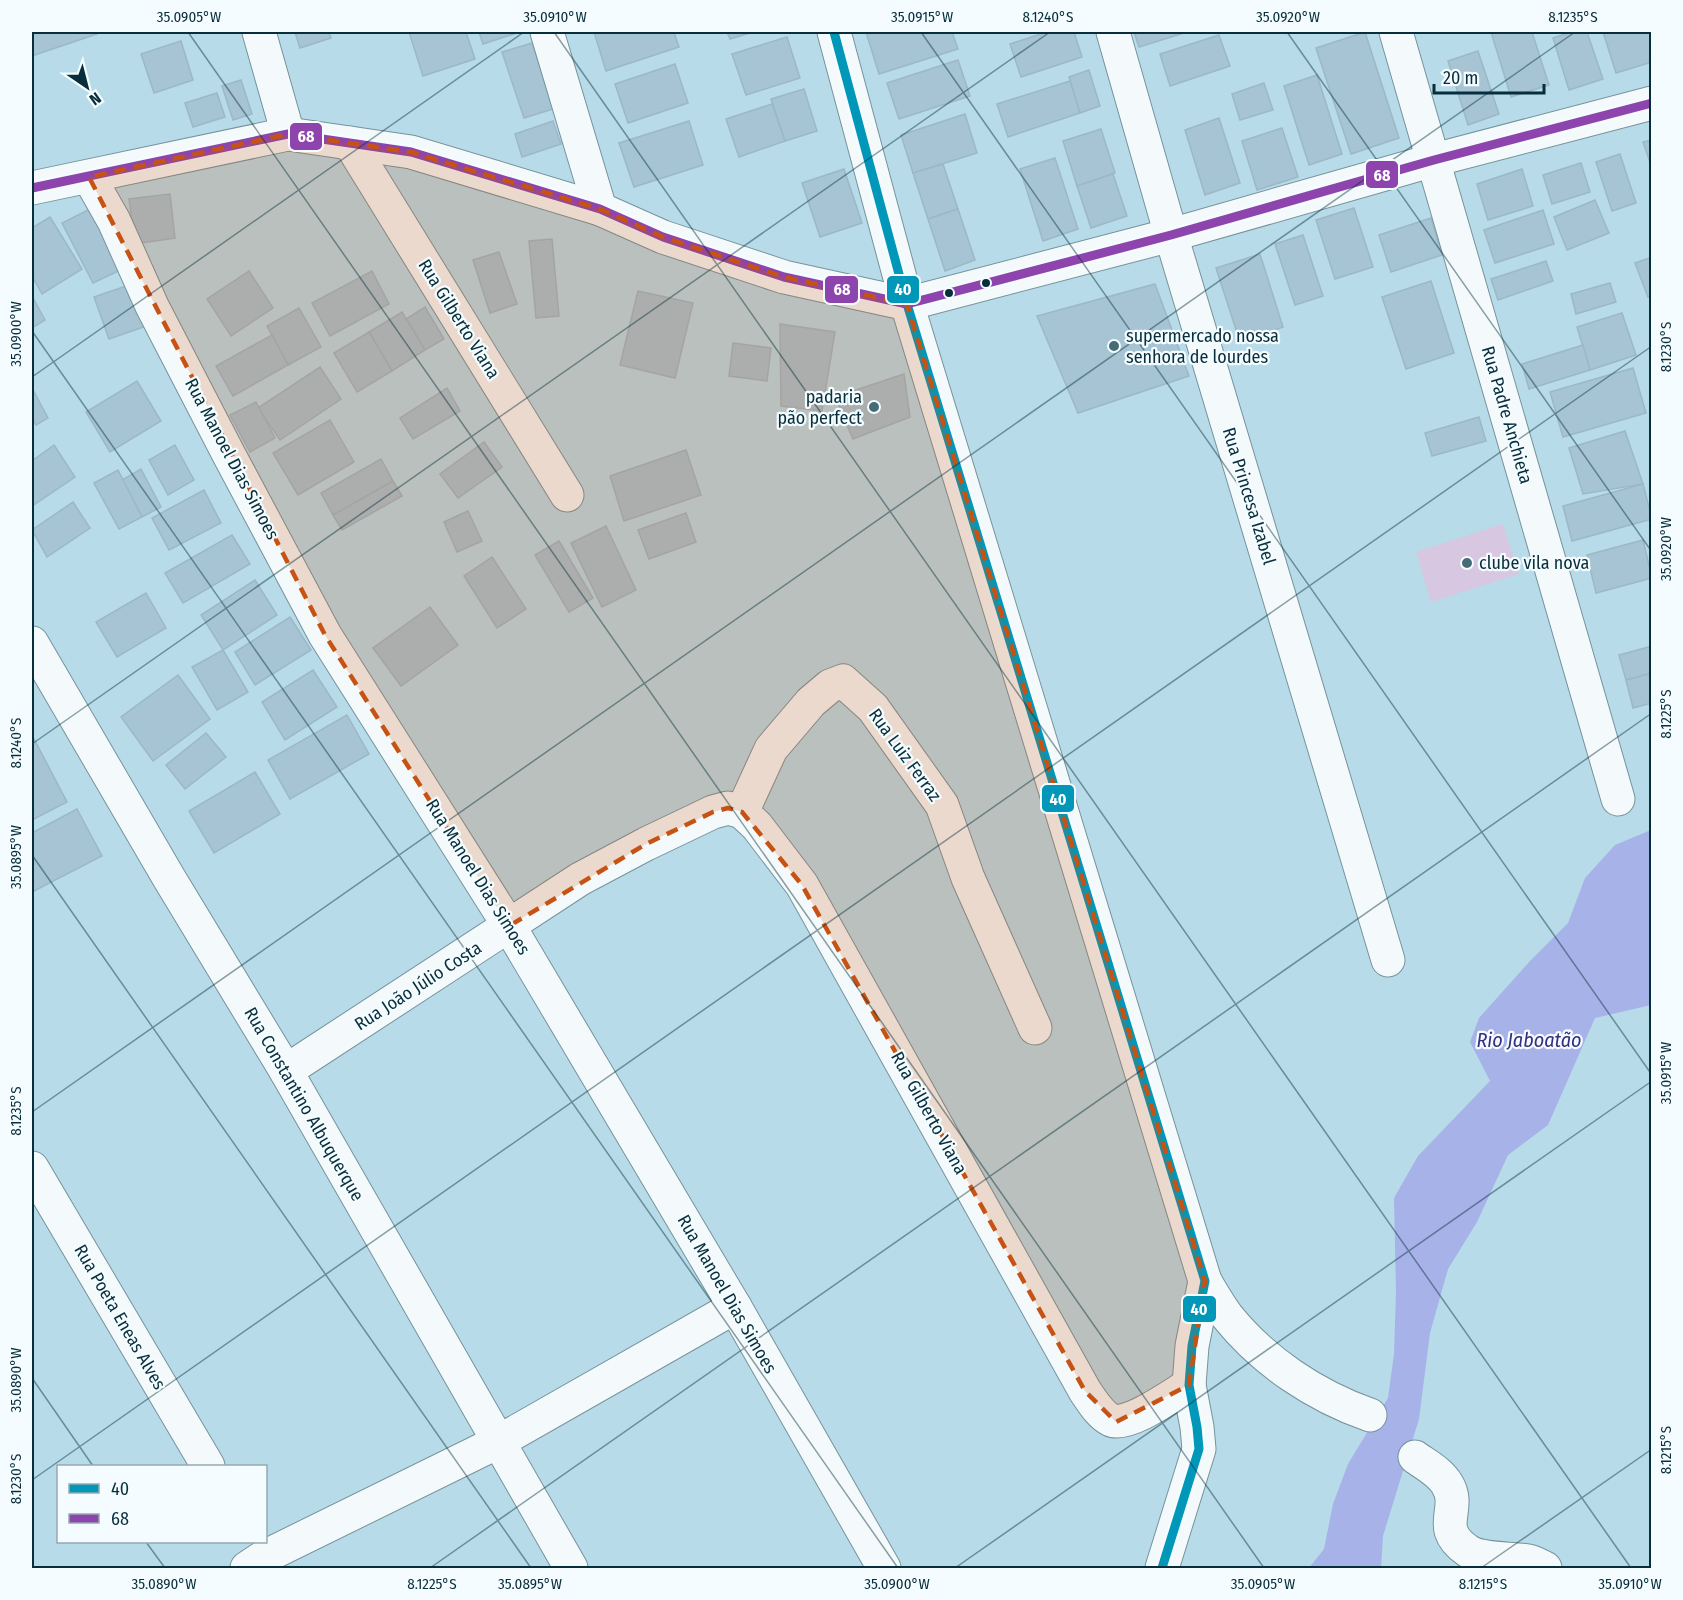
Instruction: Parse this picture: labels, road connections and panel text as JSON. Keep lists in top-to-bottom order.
{
  "streets": {
    "street": [
      "Rua Gilberto Viana",
      "Rua Padre Anchieta",
      "Rua Manoel Dias Simoes",
      "Rua Princesa Izabel",
      "Rua Luiz Ferraz",
      "Rua João Júlio Costa",
      "Rua Constantino Albuquerque",
      "Rua Poeta Eneas Alves"
    ]
  },
  "crossings": [
    ["Rua Gilberto Viana", "Rua Luiz Ferraz"],
    ["Rua Gilberto Viana", "Rua João Júlio Costa"],
    ["Rua Manoel Dias Simoes", "Rua João Júlio Costa"],
    ["Rua Luiz Ferraz", "Rua João Júlio Costa"],
    ["Rua João Júlio Costa", "Rua Constantino Albuquerque"]
  ],
  "water": ["Rio Jaboatão"],
  "places": ["supermercado nossa senhora de lourdes", "padaria pão perfect", "clube vila nova"],
  "lines": ["transit line 40", "transit line 68"],
  "legend": ["40", "68"],
  "scale_bar": "20 m",
  "north": "bottom right",
  "coordinates": [
    "35.0905°W",
    "35.0910°W",
    "35.0915°W",
    "8.1240°S",
    "35.0920°W",
    "8.1235°S",
    "35.0900°W",
    "8.1230°S",
    "8.1225°S",
    "35.0895°W",
    "35.0890°W",
    "8.1215°S"
  ]
}
